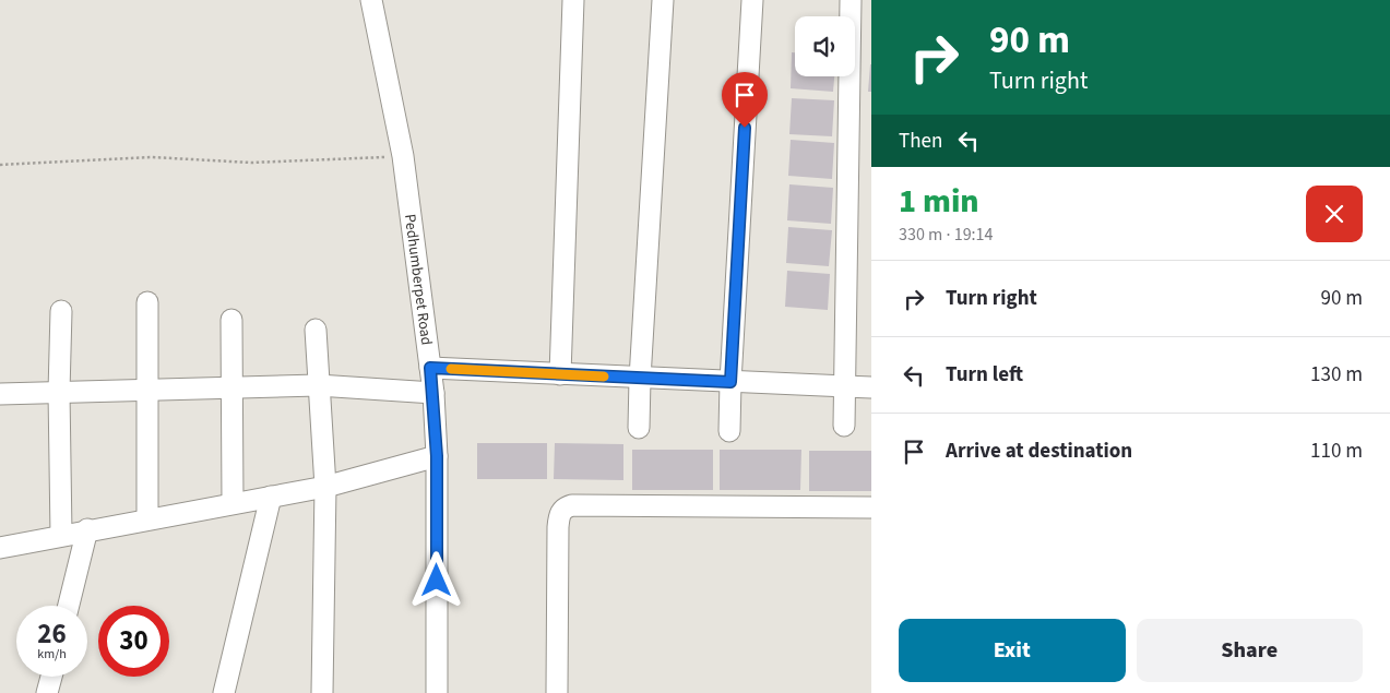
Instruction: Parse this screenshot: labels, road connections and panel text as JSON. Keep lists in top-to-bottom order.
{
  "streets": {
    "street": ["Pedhumberpet Road"]
  },
  "page": {
    "turn": ["90 m", "Turn right"],
    "then": "Then",
    "heading": ["1 min", "330 m · 19:14"],
    "list": [
      {
        "name": "Turn right",
        "value": "90 m"
      },
      {
        "name": "Turn left",
        "value": "130 m"
      },
      {
        "name": "Arrive at destination",
        "value": "110 m"
      }
    ],
    "speed": "26 km/h",
    "limit": "30",
    "buttons": ["Exit", "Share"]
  }
}
